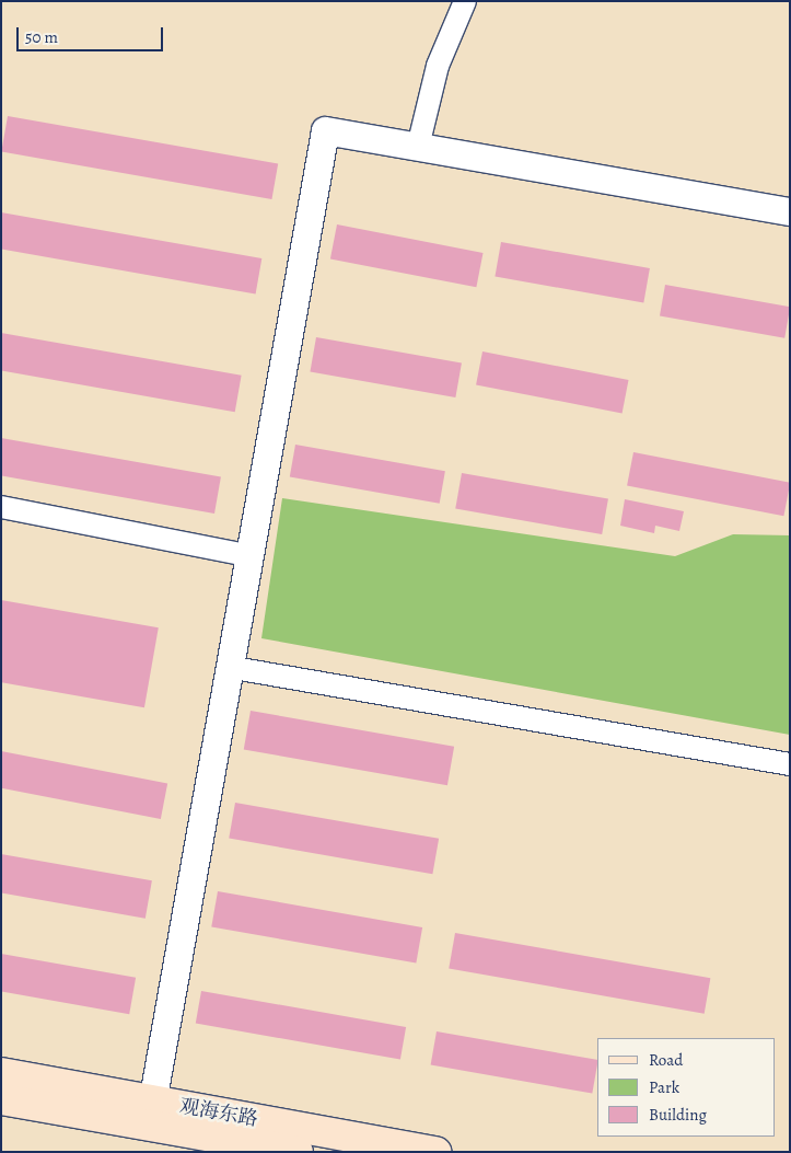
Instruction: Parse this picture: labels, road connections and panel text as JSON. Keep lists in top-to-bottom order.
{
  "streets": {
    "main road": ["观海东路"]
  },
  "legend": ["Road", "Park", "Building"],
  "scale_bar": "50 m"
}
